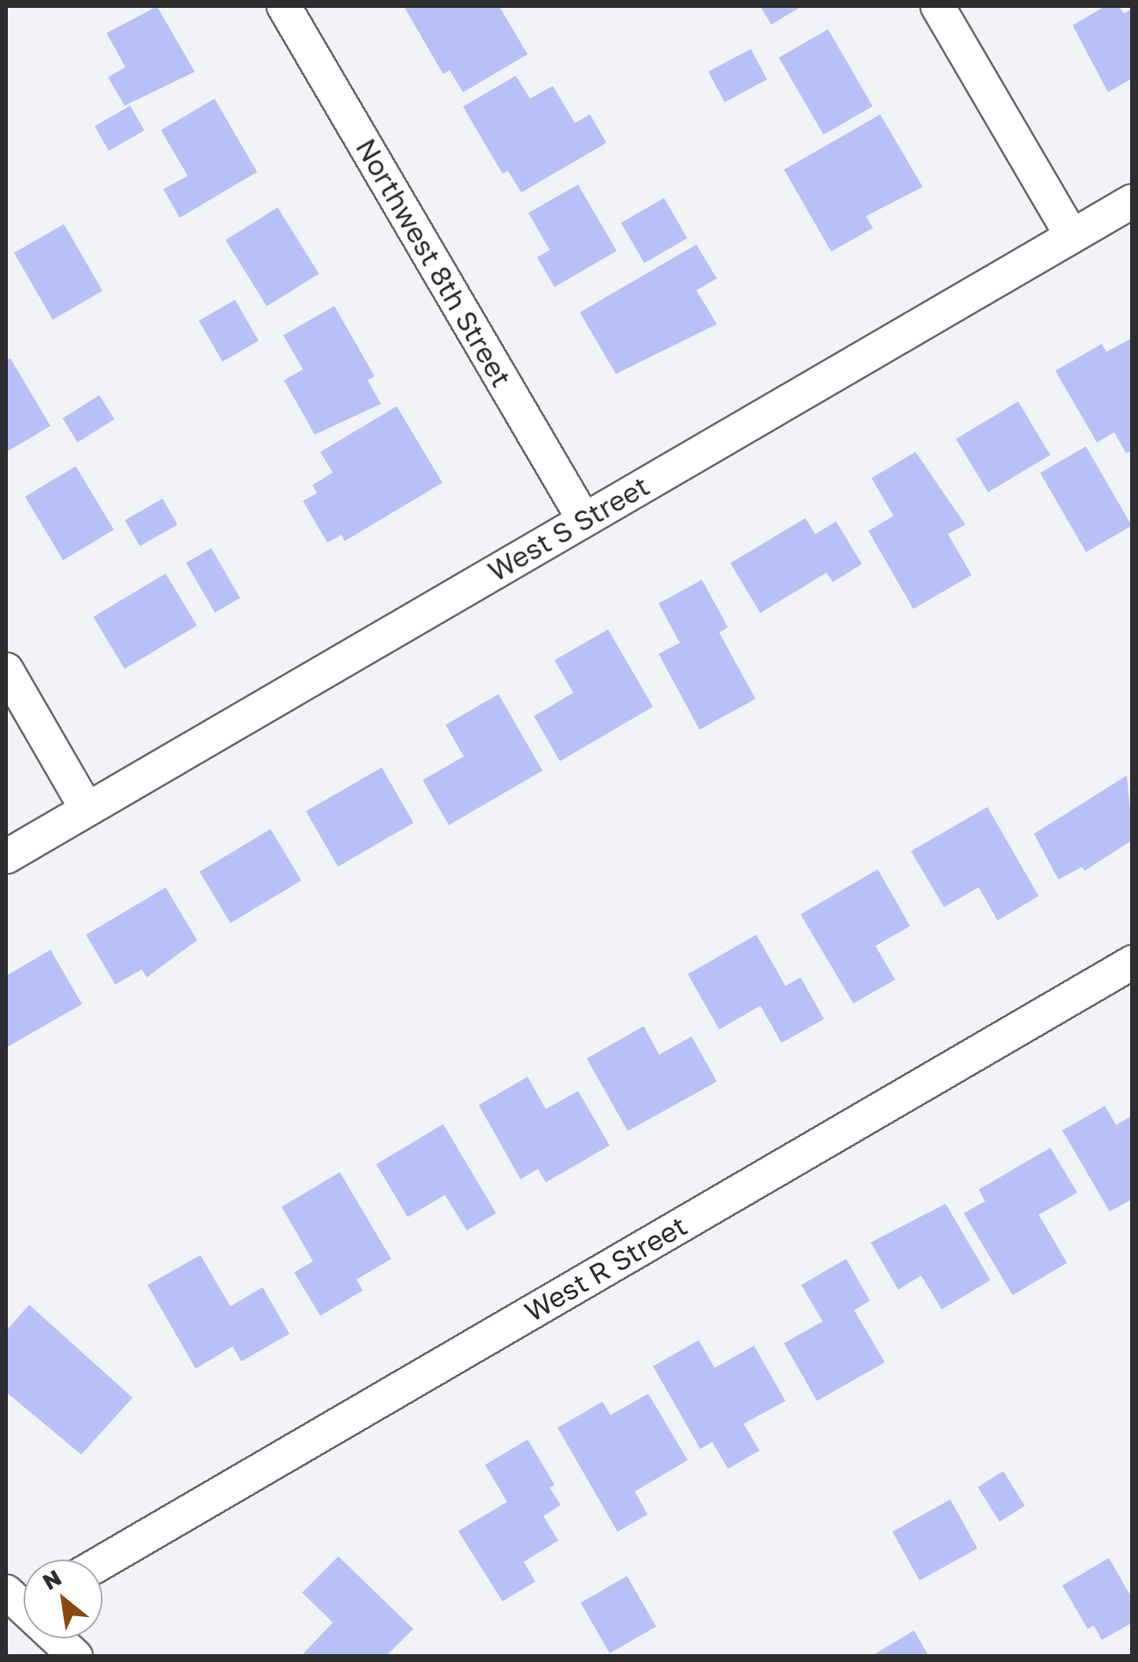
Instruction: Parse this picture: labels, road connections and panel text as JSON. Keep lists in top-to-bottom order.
{
  "streets": {
    "street": ["Northwest 8th Street", "West S Street", "West R Street"]
  },
  "crossings": [
    ["Northwest 8th Street", "West S Street"]
  ],
  "north": "top left"
}
